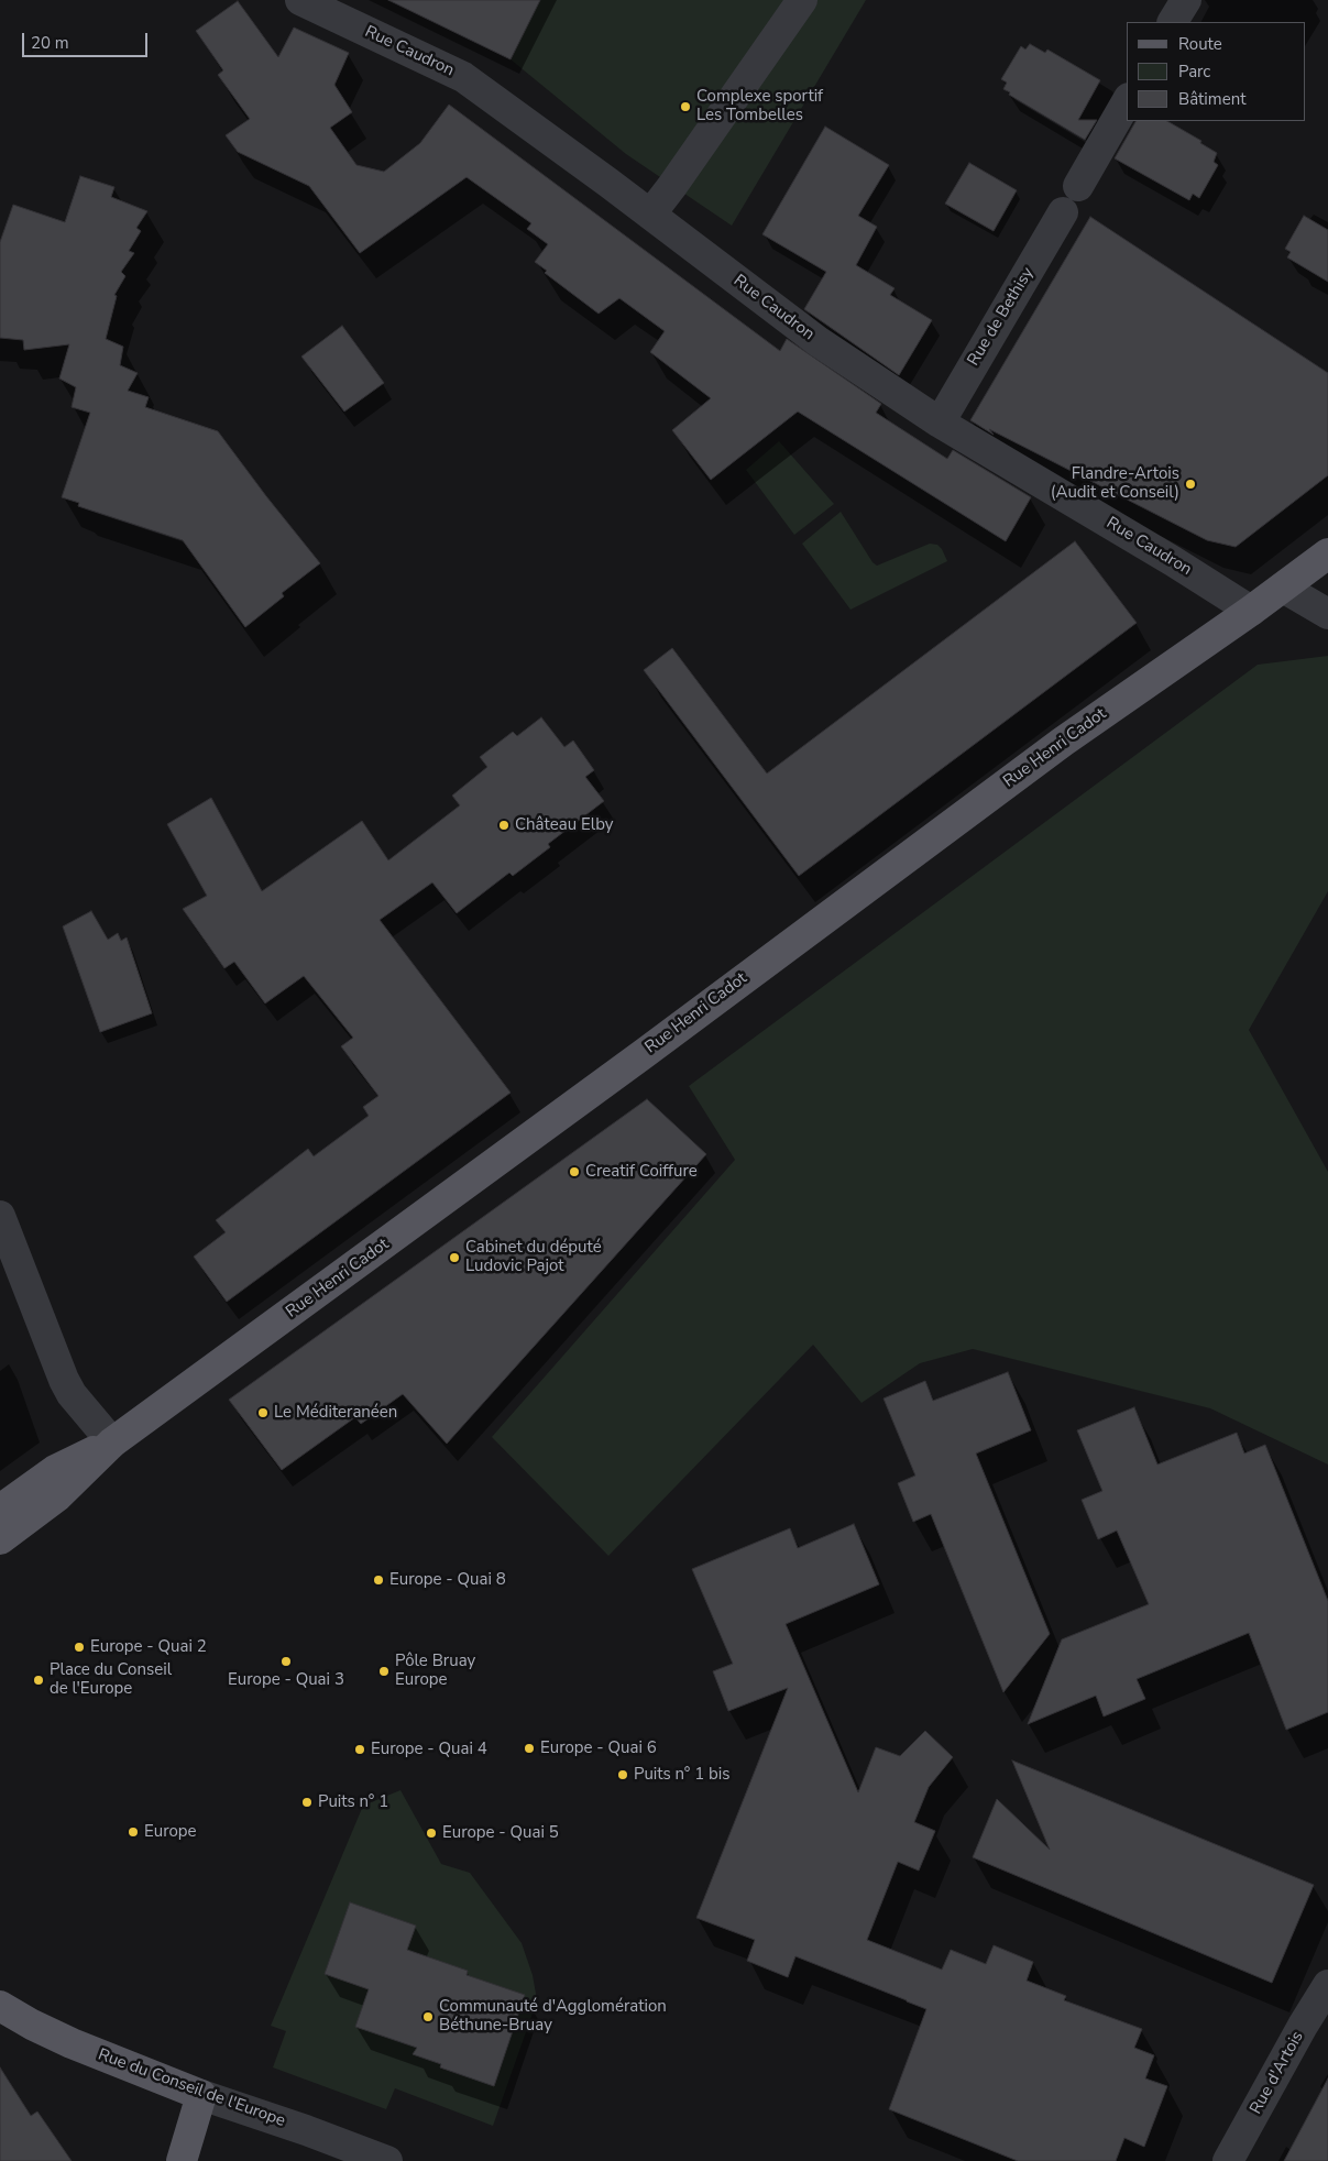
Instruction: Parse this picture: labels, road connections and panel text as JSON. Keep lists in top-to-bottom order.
{
  "streets": {
    "main road": ["Rue Henri Cadot", "Rue du Conseil de l'Europe"],
    "street": ["Rue Caudron", "Rue de Bethisy", "Rue d'Artois"]
  },
  "crossings": [
    ["Rue Caudron", "Rue de Bethisy"],
    ["Rue Caudron", "Rue Henri Cadot"]
  ],
  "places": [
    "Complexe sportif Les Tombelles",
    "Flandre-Artois (Audit et Conseil)",
    "Château Elby",
    "Creatif Coiffure",
    "Cabinet du député Ludovic Pajot",
    "Le Méditeranéen",
    "Europe - Quai 8",
    "Europe - Quai 2",
    "Europe - Quai 3",
    "Pôle Bruay Europe",
    "Place du Conseil de l'Europe",
    "Europe - Quai 6",
    "Europe - Quai 4",
    "Puits n° 1 bis",
    "Puits n° 1",
    "Europe",
    "Europe - Quai 5",
    "Communauté d'Agglomération Béthune-Bruay"
  ],
  "legend": ["Route", "Parc", "Bâtiment"],
  "scale_bar": "20 m"
}
